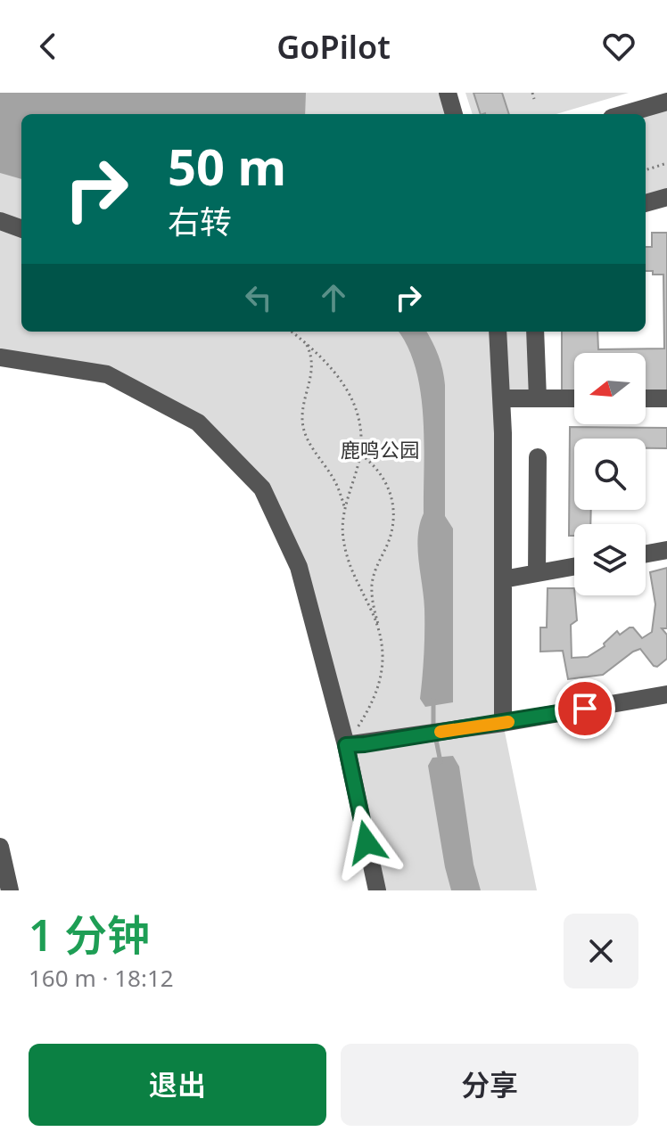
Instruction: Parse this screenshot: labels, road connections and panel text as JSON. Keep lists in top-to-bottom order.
{
  "parks": ["鹿鸣公园"],
  "north": "left",
  "page": {
    "header": "GoPilot",
    "turn": ["50 m", "右转"],
    "heading": ["1 分钟", "160 m · 18:12"],
    "buttons": ["退出", "分享"]
  }
}
